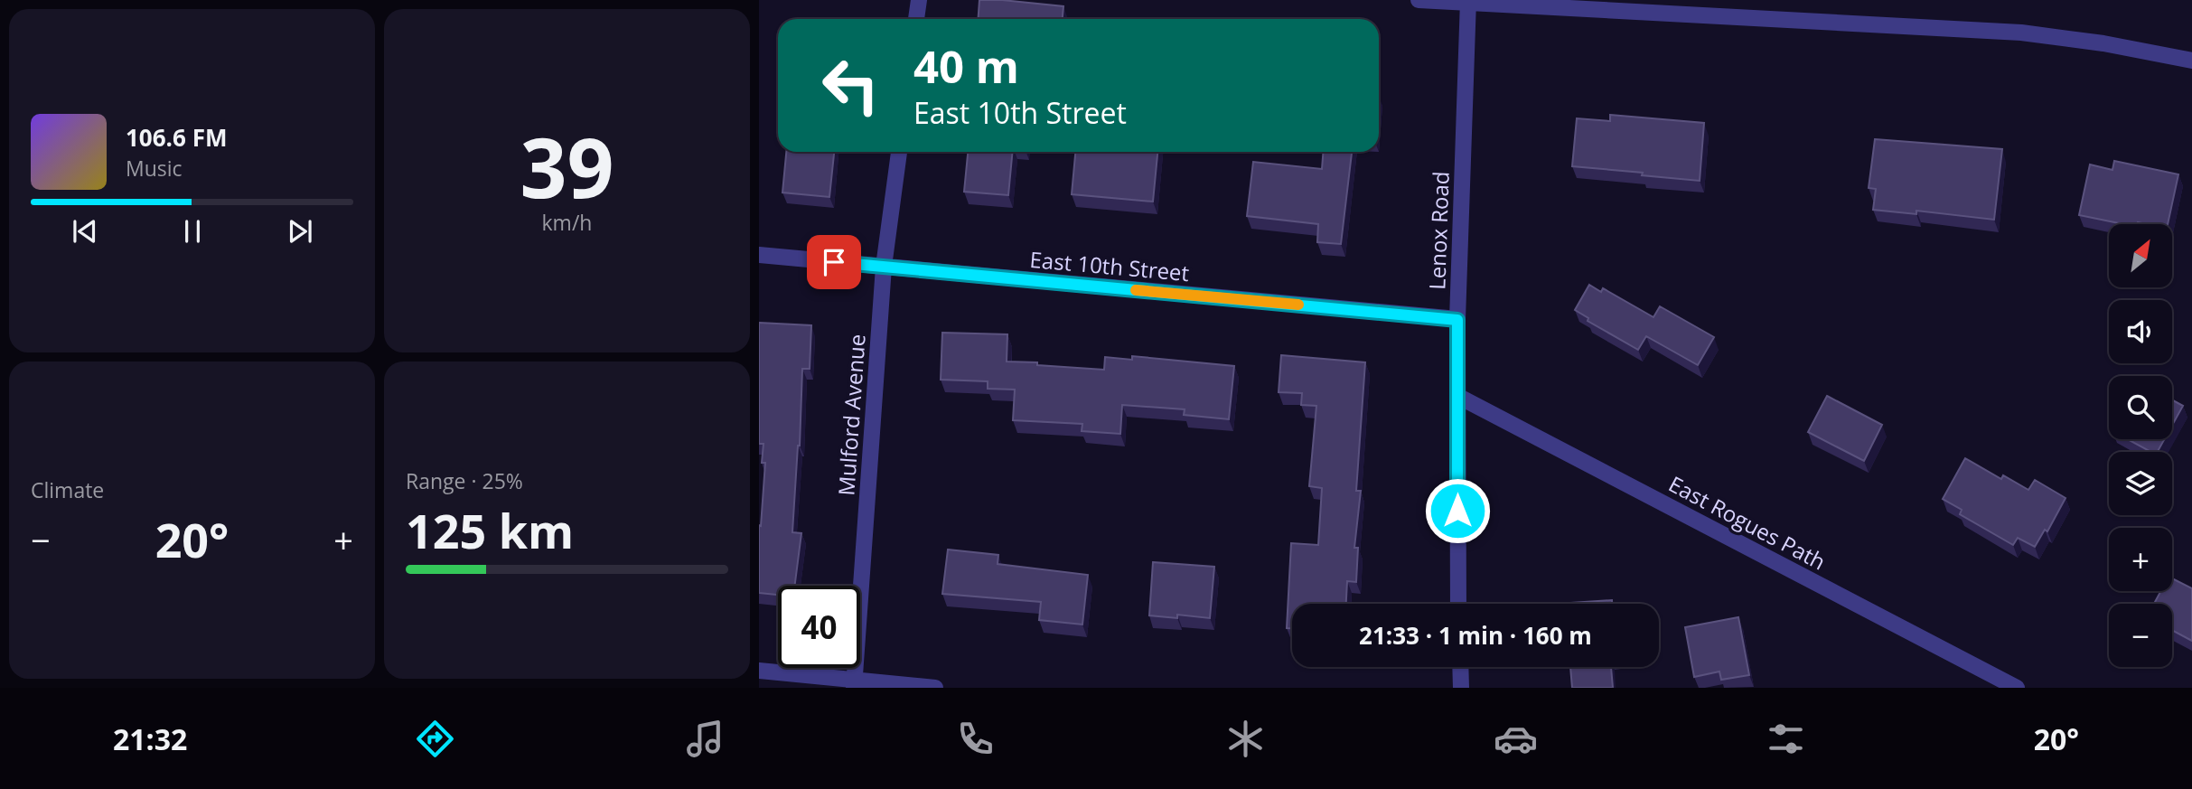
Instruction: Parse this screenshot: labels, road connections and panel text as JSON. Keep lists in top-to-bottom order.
{
  "streets": {
    "street": [
      "Lenox Road",
      "East 10th Street",
      "Mulford Avenue",
      "East Rogues Path"
    ]
  },
  "crossings": [
    ["Lenox Road", "East 10th Street"],
    ["Lenox Road", "East Rogues Path"],
    ["East 10th Street", "Mulford Avenue"]
  ],
  "north": "top right",
  "page": {
    "tile": [
      ["39", "km/h"],
      "Climate",
      ["Range · 25%", "125 km"]
    ],
    "turn": ["40 m", "East 10th Street"],
    "song": ["106.6 FM", "Music"],
    "map_buttons": ["+", "−"],
    "heat": ["−", "20°", "+"],
    "limit": "40",
    "trip": "21:33 · 1 min · 160 m",
    "tabs": ["21:32", "20°"]
  }
}
